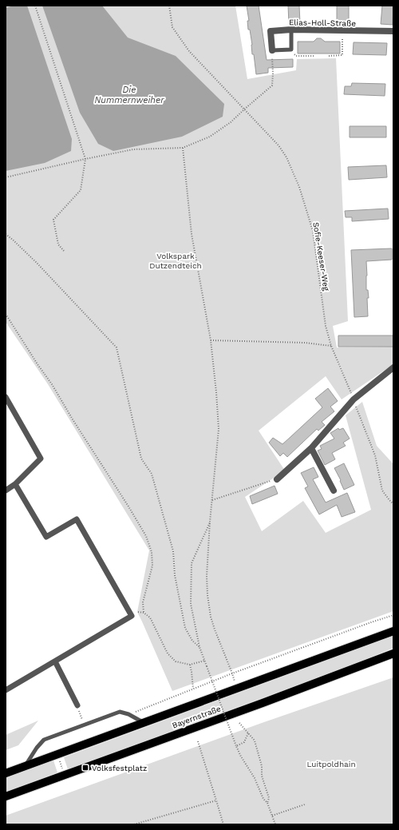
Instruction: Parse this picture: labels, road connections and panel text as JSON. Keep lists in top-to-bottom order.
{
  "streets": {
    "main road": ["Bayernstraße"],
    "street": ["Elias-Holl-Straße"],
    "path": ["Sofie-Keeser-Weg"]
  },
  "water": ["Die Nummernweiher"],
  "parks": ["Volkspark Dutzendteich", "Luitpoldhain"],
  "places": {
    "transit": ["Volksfestplatz"]
  }
}
